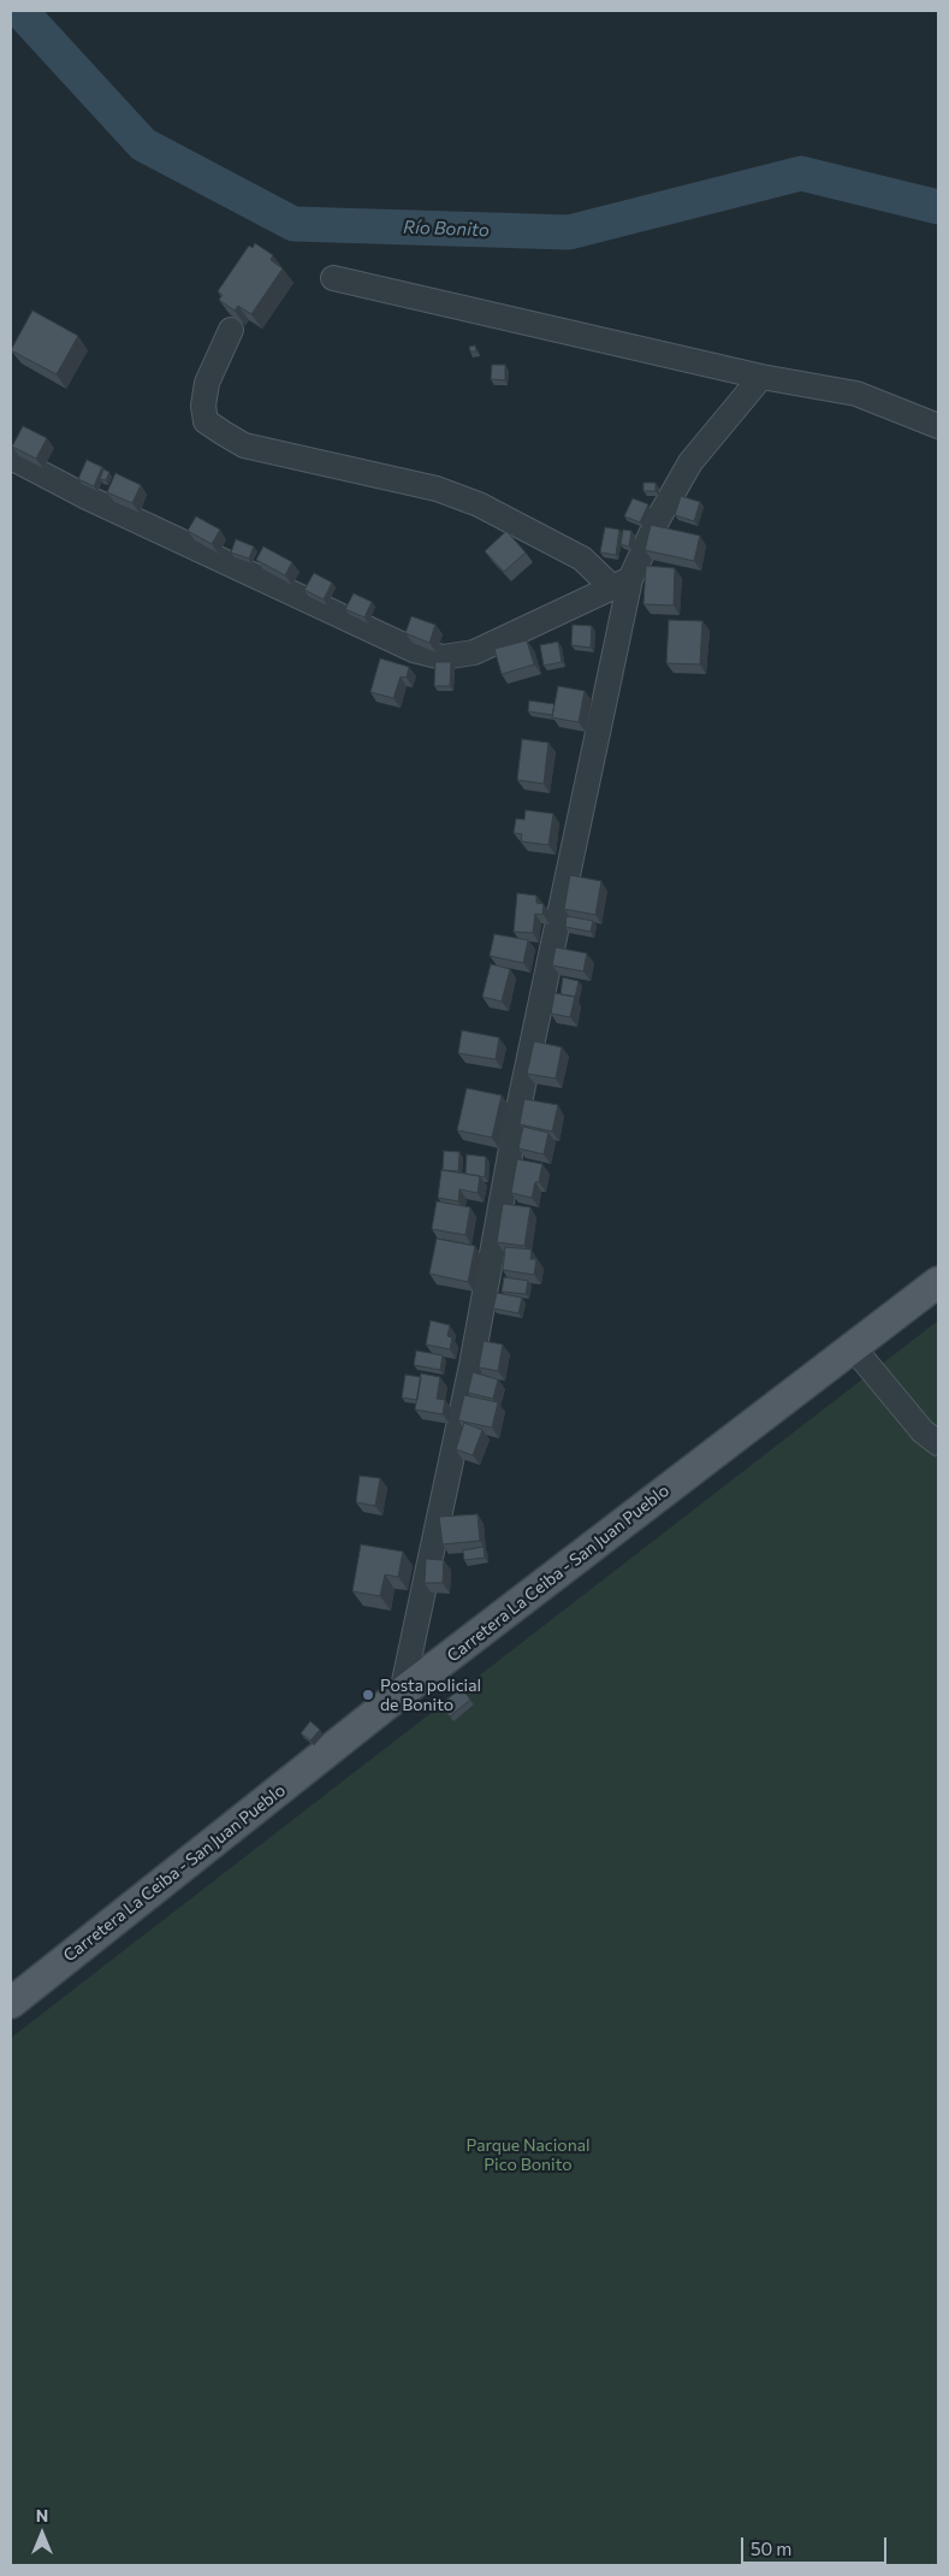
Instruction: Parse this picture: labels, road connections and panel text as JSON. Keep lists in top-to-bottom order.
{
  "streets": {
    "main road": ["Carretera La Ceiba - San Juan Pueblo"]
  },
  "water": ["Río Bonito"],
  "parks": ["Parque Nacional Pico Bonito"],
  "places": ["Posta policial de Bonito"],
  "scale_bar": "50 m",
  "north": "top"
}
